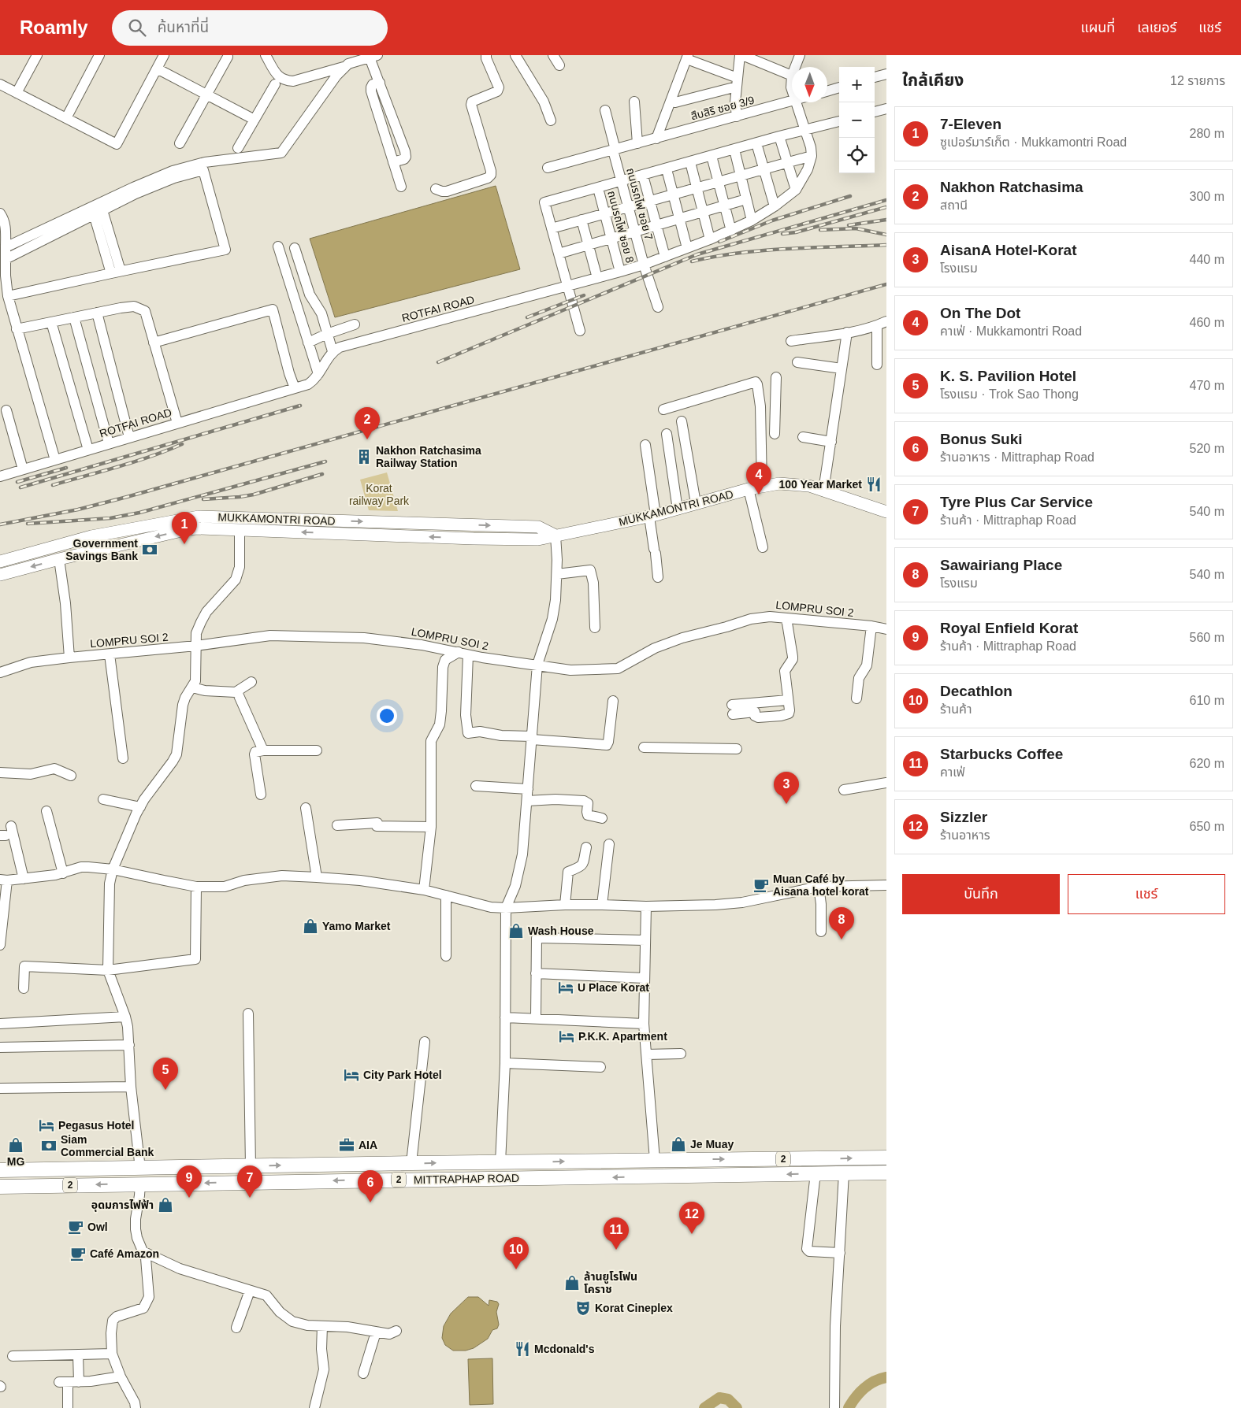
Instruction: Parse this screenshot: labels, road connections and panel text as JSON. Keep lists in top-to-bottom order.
{
  "streets": {
    "highway": ["2", "MITTRAPHAP ROAD"],
    "main road": ["MUKKAMONTRI ROAD"],
    "street": [
      "สืบสิริ ซอย 3/9",
      "ถนนรถไฟ ซอย 7",
      "ถนนรถไฟ ซอย 8",
      "ROTFAI ROAD",
      "LOMPRU SOI 2"
    ]
  },
  "crossings": [
    ["สืบสิริ ซอย 3/9", "ถนนรถไฟ ซอย 7"],
    ["ถนนรถไฟ ซอย 7", "ROTFAI ROAD"],
    ["ถนนรถไฟ ซอย 8", "ROTFAI ROAD"]
  ],
  "parks": ["Korat railway Park"],
  "places": {
    "building": ["Nakhon Ratchasima Railway Station"],
    "restaurant": ["100 Year Market", "Mcdonald's"],
    "bank": ["Government Savings Bank", "Siam Commercial Bank"],
    "cafe": ["Muan Café by Aisana hotel korat", "Owl", "Café Amazon"],
    "shop": [
      "Yamo Market",
      "Wash House",
      "Je Muay",
      "MG",
      "อุดมการไฟฟ้า",
      "ล้านยูโรโฟน โคราช"
    ],
    "hotel": [
      "U Place Korat",
      "P.K.K. Apartment",
      "City Park Hotel",
      "Pegasus Hotel"
    ],
    "office": ["AIA"],
    "theatre": ["Korat Cineplex"]
  },
  "north": "bottom",
  "page": {
    "header": "Roamly",
    "search": "ค้นหาที่นี่",
    "nav": ["แผนที่", "เลเยอร์", "แชร์"],
    "heading": ["ใกล้เคียง", "12 รายการ"],
    "map_buttons": ["+", "−"],
    "list": [
      {
        "mark": "1",
        "name": "7-Eleven",
        "note": "ซูเปอร์มาร์เก็ต · Mukkamontri Road",
        "value": "280 m"
      },
      {
        "mark": "2",
        "name": "Nakhon Ratchasima",
        "note": "สถานี",
        "value": "300 m"
      },
      {
        "mark": "3",
        "name": "AisanA Hotel-Korat",
        "note": "โรงแรม",
        "value": "440 m"
      },
      {
        "mark": "4",
        "name": "On The Dot",
        "note": "คาเฟ่ · Mukkamontri Road",
        "value": "460 m"
      },
      {
        "mark": "5",
        "name": "K. S. Pavilion Hotel",
        "note": "โรงแรม · Trok Sao Thong",
        "value": "470 m"
      },
      {
        "mark": "6",
        "name": "Bonus Suki",
        "note": "ร้านอาหาร · Mittraphap Road",
        "value": "520 m"
      },
      {
        "mark": "7",
        "name": "Tyre Plus Car Service",
        "note": "ร้านค้า · Mittraphap Road",
        "value": "540 m"
      },
      {
        "mark": "8",
        "name": "Sawairiang Place",
        "note": "โรงแรม",
        "value": "540 m"
      },
      {
        "mark": "9",
        "name": "Royal Enfield Korat",
        "note": "ร้านค้า · Mittraphap Road",
        "value": "560 m"
      },
      {
        "mark": "10",
        "name": "Decathlon",
        "note": "ร้านค้า",
        "value": "610 m"
      },
      {
        "mark": "11",
        "name": "Starbucks Coffee",
        "note": "คาเฟ่",
        "value": "620 m"
      },
      {
        "mark": "12",
        "name": "Sizzler",
        "note": "ร้านอาหาร",
        "value": "650 m"
      }
    ],
    "pins": [
      "2",
      "4",
      "1",
      "3",
      "8",
      "5",
      "7",
      "9",
      "6",
      "12",
      "11",
      "10"
    ],
    "buttons": ["บันทึก", "แชร์"]
  }
}
